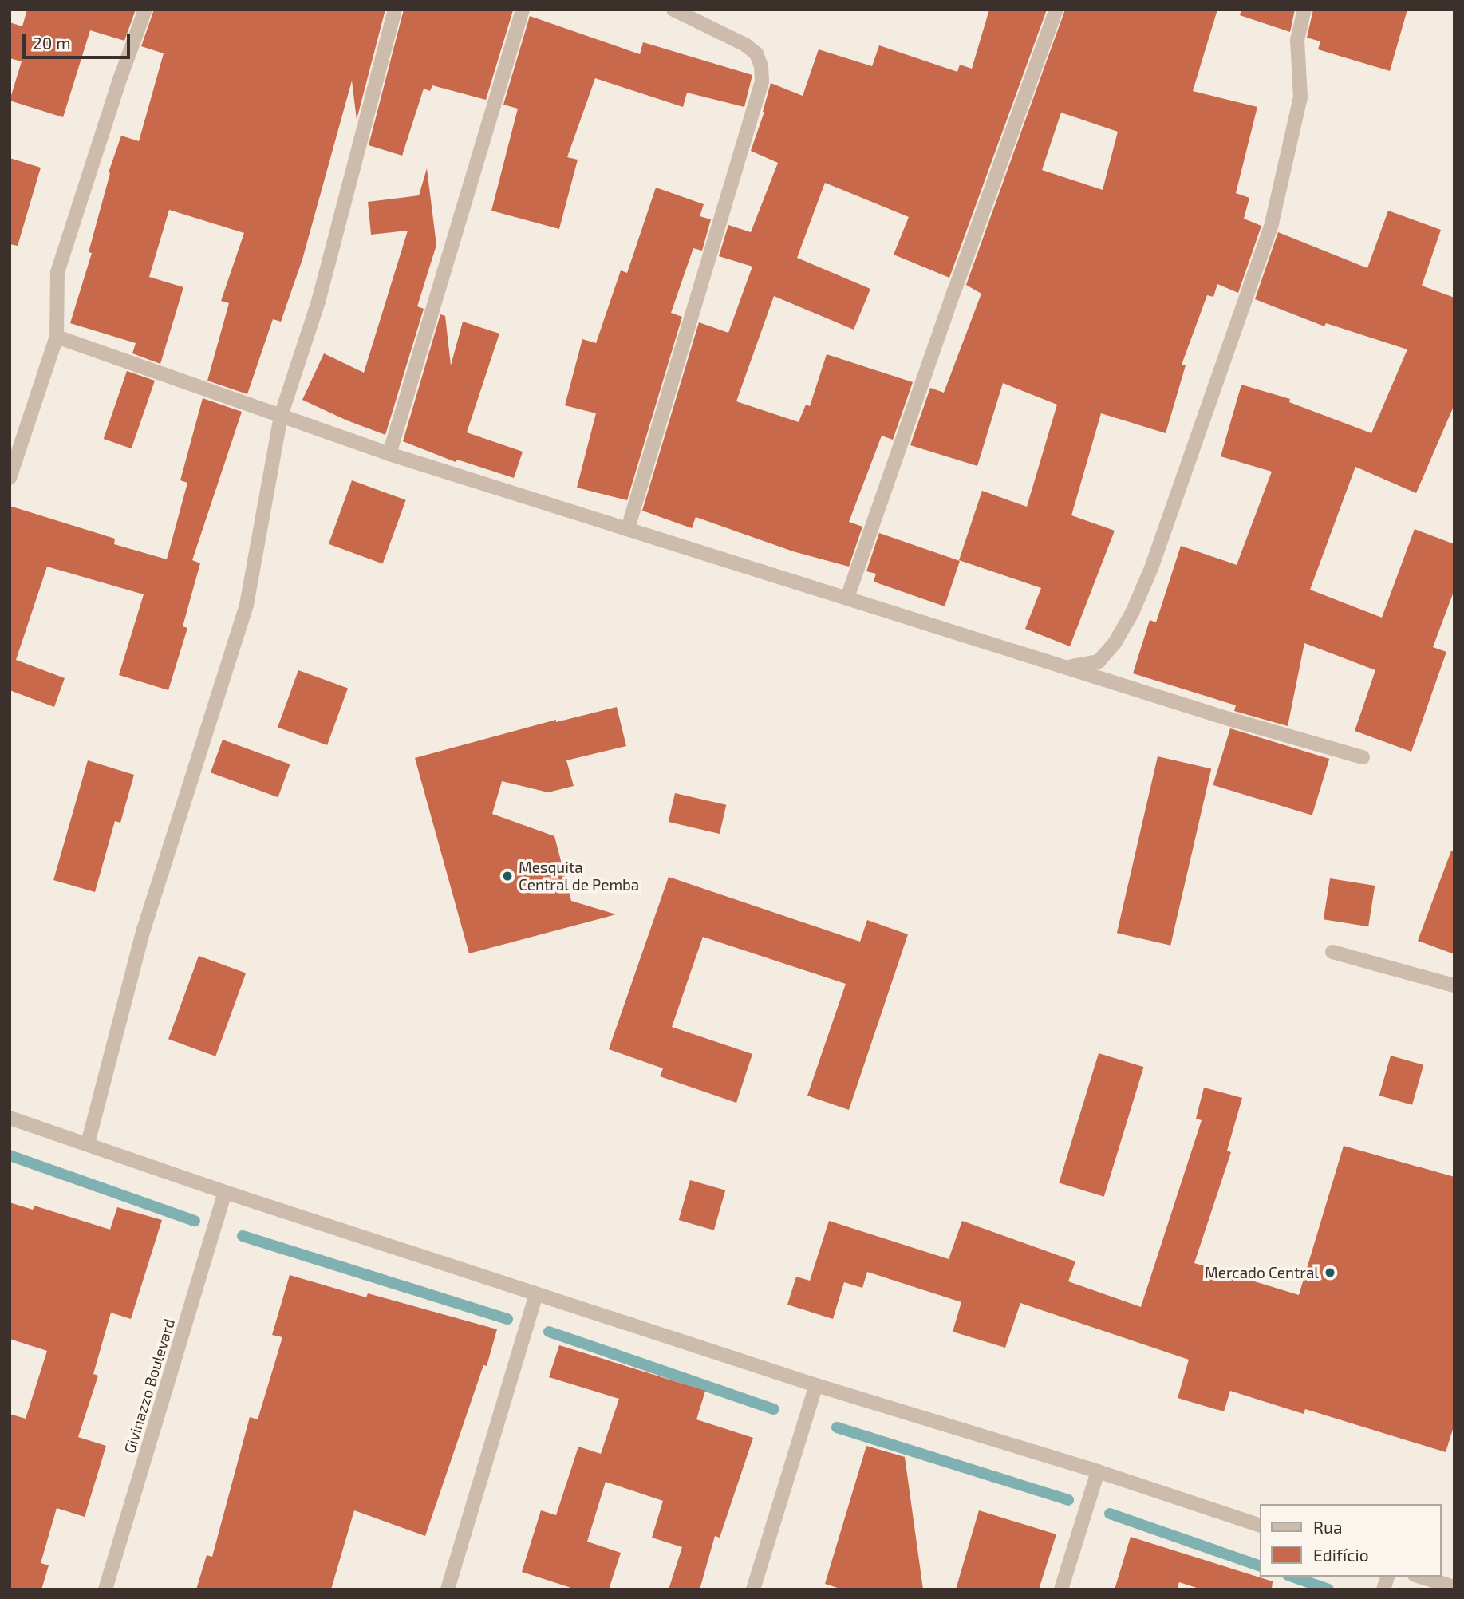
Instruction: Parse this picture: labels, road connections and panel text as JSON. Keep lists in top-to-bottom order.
{
  "streets": {
    "street": ["Givinazzo Boulevard"]
  },
  "places": ["Mesquita Central de Pemba", "Mercado Central"],
  "legend": ["Rua", "Edifício"],
  "scale_bar": "20 m"
}
